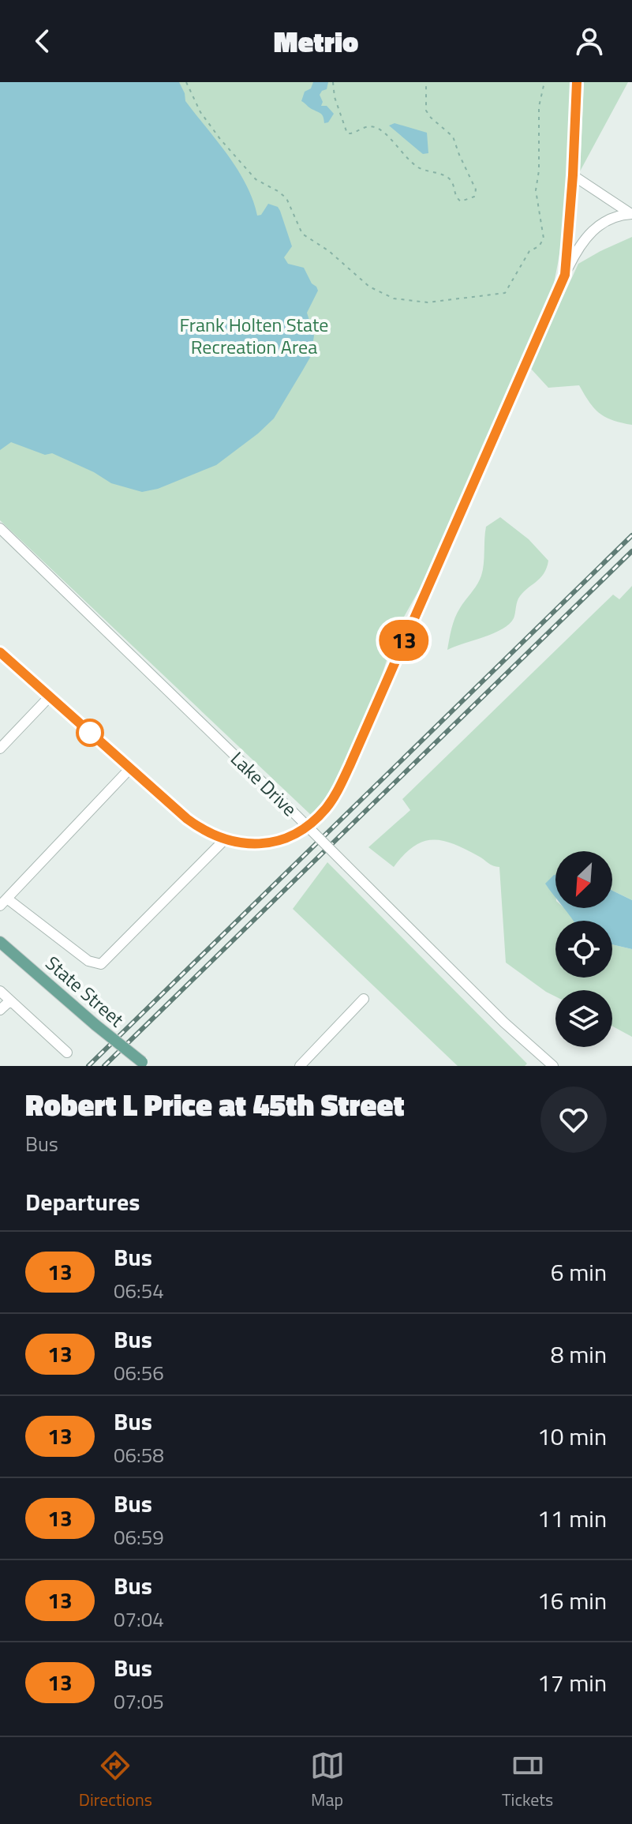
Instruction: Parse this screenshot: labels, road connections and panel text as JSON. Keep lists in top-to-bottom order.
{
  "streets": {
    "main road": ["State Street"],
    "street": ["Lake Drive"]
  },
  "parks": ["Frank Holten State Recreation Area"],
  "lines": ["bus line 13"],
  "north": "bottom left",
  "page": {
    "header": "Metrio",
    "on_map": "13",
    "heading": [
      ["Robert L Price at 45th Street", "Bus"],
      "Departures"
    ],
    "list": [
      {
        "mark": "13",
        "name": "Bus",
        "note": "06:54",
        "value": "6 min"
      },
      {
        "mark": "13",
        "name": "Bus",
        "note": "06:56",
        "value": "8 min"
      },
      {
        "mark": "13",
        "name": "Bus",
        "note": "06:58",
        "value": "10 min"
      },
      {
        "mark": "13",
        "name": "Bus",
        "note": "06:59",
        "value": "11 min"
      },
      {
        "mark": "13",
        "name": "Bus",
        "note": "07:04",
        "value": "16 min"
      },
      {
        "mark": "13",
        "name": "Bus",
        "note": "07:05",
        "value": "17 min"
      }
    ],
    "tabs": ["Directions", "Map", "Tickets"]
  }
}
